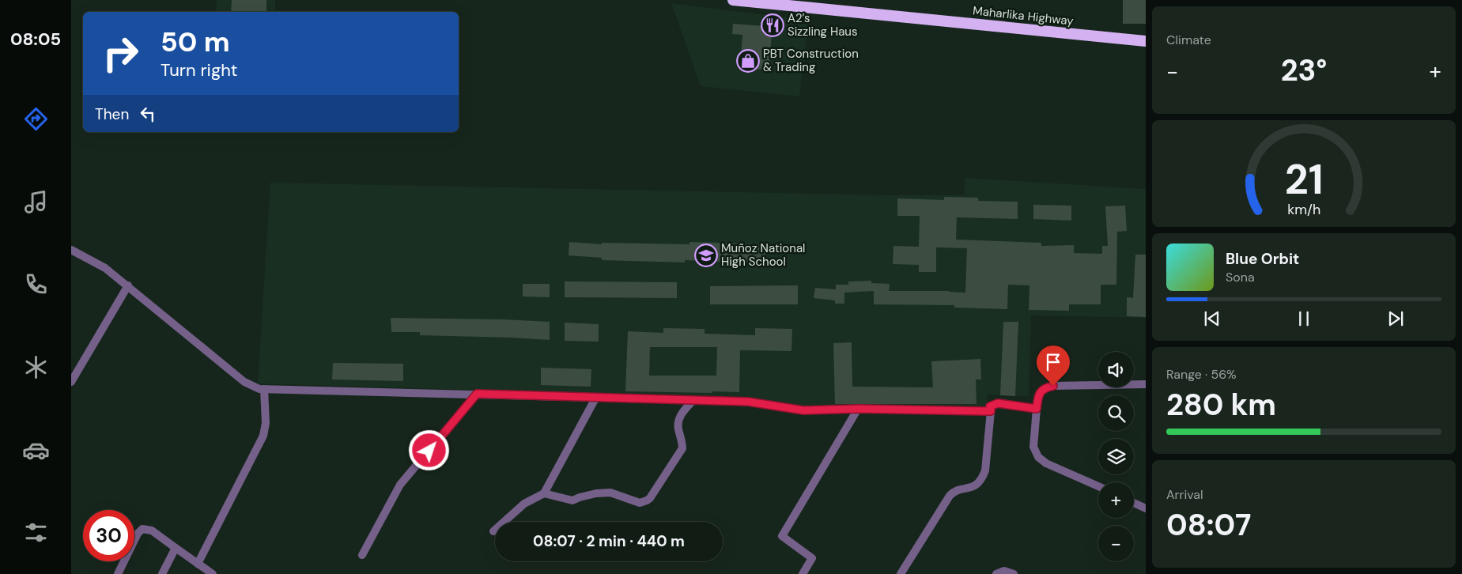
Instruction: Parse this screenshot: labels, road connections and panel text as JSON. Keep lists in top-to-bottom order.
{
  "streets": {
    "highway": ["Maharlika Highway"]
  },
  "places": {
    "restaurant": ["A2’s Sizzling Haus"],
    "shop": ["PBT Construction & Trading"],
    "school or university": ["Muñoz National High School"]
  },
  "page": {
    "tabs": "08:05",
    "tile": [
      "Climate",
      ["Range · 56%", "280 km"],
      ["Arrival", "08:07"]
    ],
    "turn": ["50 m", "Turn right"],
    "heat": ["−", "23°", "+"],
    "then": "Then",
    "song": ["Blue Orbit", "Sona"],
    "map_buttons": ["+", "−"],
    "limit": "30",
    "trip": "08:07 · 2 min · 440 m",
    "gauge": ["21", "km/h"]
  }
}
